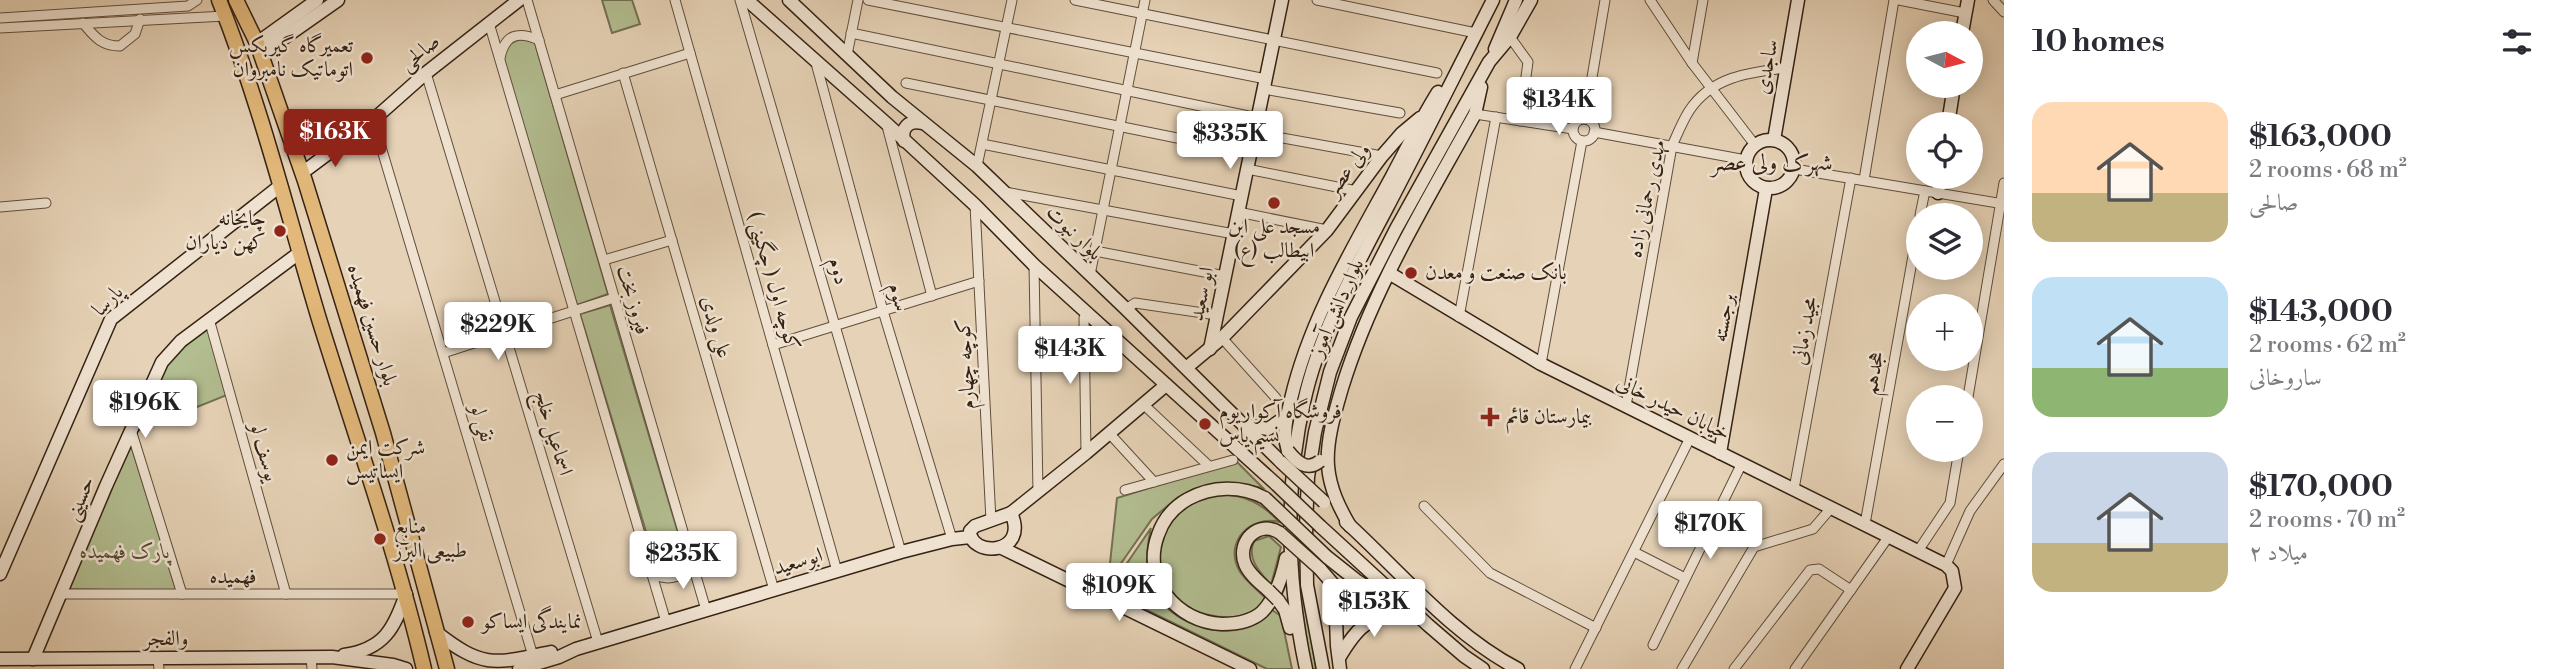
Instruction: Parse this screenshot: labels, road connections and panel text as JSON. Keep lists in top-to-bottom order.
{
  "streets": {
    "main road": [
      "صالحی",
      "ساجدی",
      "ولی عصر",
      "بلوار نبوت",
      "ابو سعید",
      "پارسا",
      "بلوار دانش آموز",
      "برجسته",
      "بلوار حسین فهمیده",
      "خیابان حیدر خانی",
      "حسینی",
      "ابوسعید",
      "والفجر"
    ],
    "street": [
      "مهدی رحمانی زاده",
      "دوم",
      "کوچه اول ( چگینی )",
      "سوم",
      "فیروز بخت",
      "علی ولدی",
      "مجید زمانی",
      "کوچه چهارم",
      "هجدهم",
      "نقی لو",
      "اسماعیل خلج",
      "یوسف لو",
      "فهمیده"
    ]
  },
  "crossings": [
    ["صالحی", "بلوار حسین فهمیده"],
    ["صالحی", "نقی لو"],
    ["صالحی", "اسماعیل خلج"],
    ["ساجدی", "مهدی رحمانی زاده"],
    ["ساجدی", "برجسته"],
    ["ولی عصر", "بلوار نبوت"],
    ["ولی عصر", "ابو سعید"],
    ["مهدی رحمانی زاده", "خیابان حیدر خانی"],
    ["دوم", "ابوسعید"],
    ["کوچه اول ( چگینی )", "ابوسعید"],
    ["سوم", "ابوسعید"],
    ["فیروز بخت", "ابوسعید"],
    ["برجسته", "خیابان حیدر خانی"],
    ["علی ولدی", "ابوسعید"],
    ["مجید زمانی", "خیابان حیدر خانی"],
    ["هجدهم", "خیابان حیدر خانی"],
    ["اسماعیل خلج", "ابوسعید"],
    ["یوسف لو", "حسینی"],
    ["یوسف لو", "فهمیده"],
    ["حسینی", "فهمیده"],
    ["حسینی", "والفجر"]
  ],
  "districts": ["شهرک ولی عصر"],
  "parks": ["پارک فهمیده"],
  "places": {
    "other": [
      "تعمیرگاه گیربکس اتوماتیک نامبروان",
      "مسجد علی ابن ابیطالب (ع)",
      "چایخانه کهن دیاران",
      "بانک صنعت و معدن",
      "فروشگاه آکواریوم نسیم یاس",
      "شرکت ایمن ایساتیس",
      "منابع طبیعی البرز",
      "نمایندگی ایساکو"
    ],
    "health": ["بیمارستان قائم"]
  },
  "north": "right",
  "page": {
    "heading": "10 homes",
    "map_buttons": ["+", "−"],
    "price": [
      "$134K",
      "$163K",
      "$335K",
      "$229K",
      "$143K",
      "$196K",
      "$170K",
      "$235K",
      "$109K",
      "$153K"
    ],
    "list": [
      {
        "name": "$163,000",
        "note": "2 rooms · 68 m² · صالحی"
      },
      {
        "name": "$143,000",
        "note": "2 rooms · 62 m² · ساروخانی"
      },
      {
        "name": "$170,000",
        "note": "2 rooms · 70 m² · میلاد ۲"
      }
    ]
  }
}
